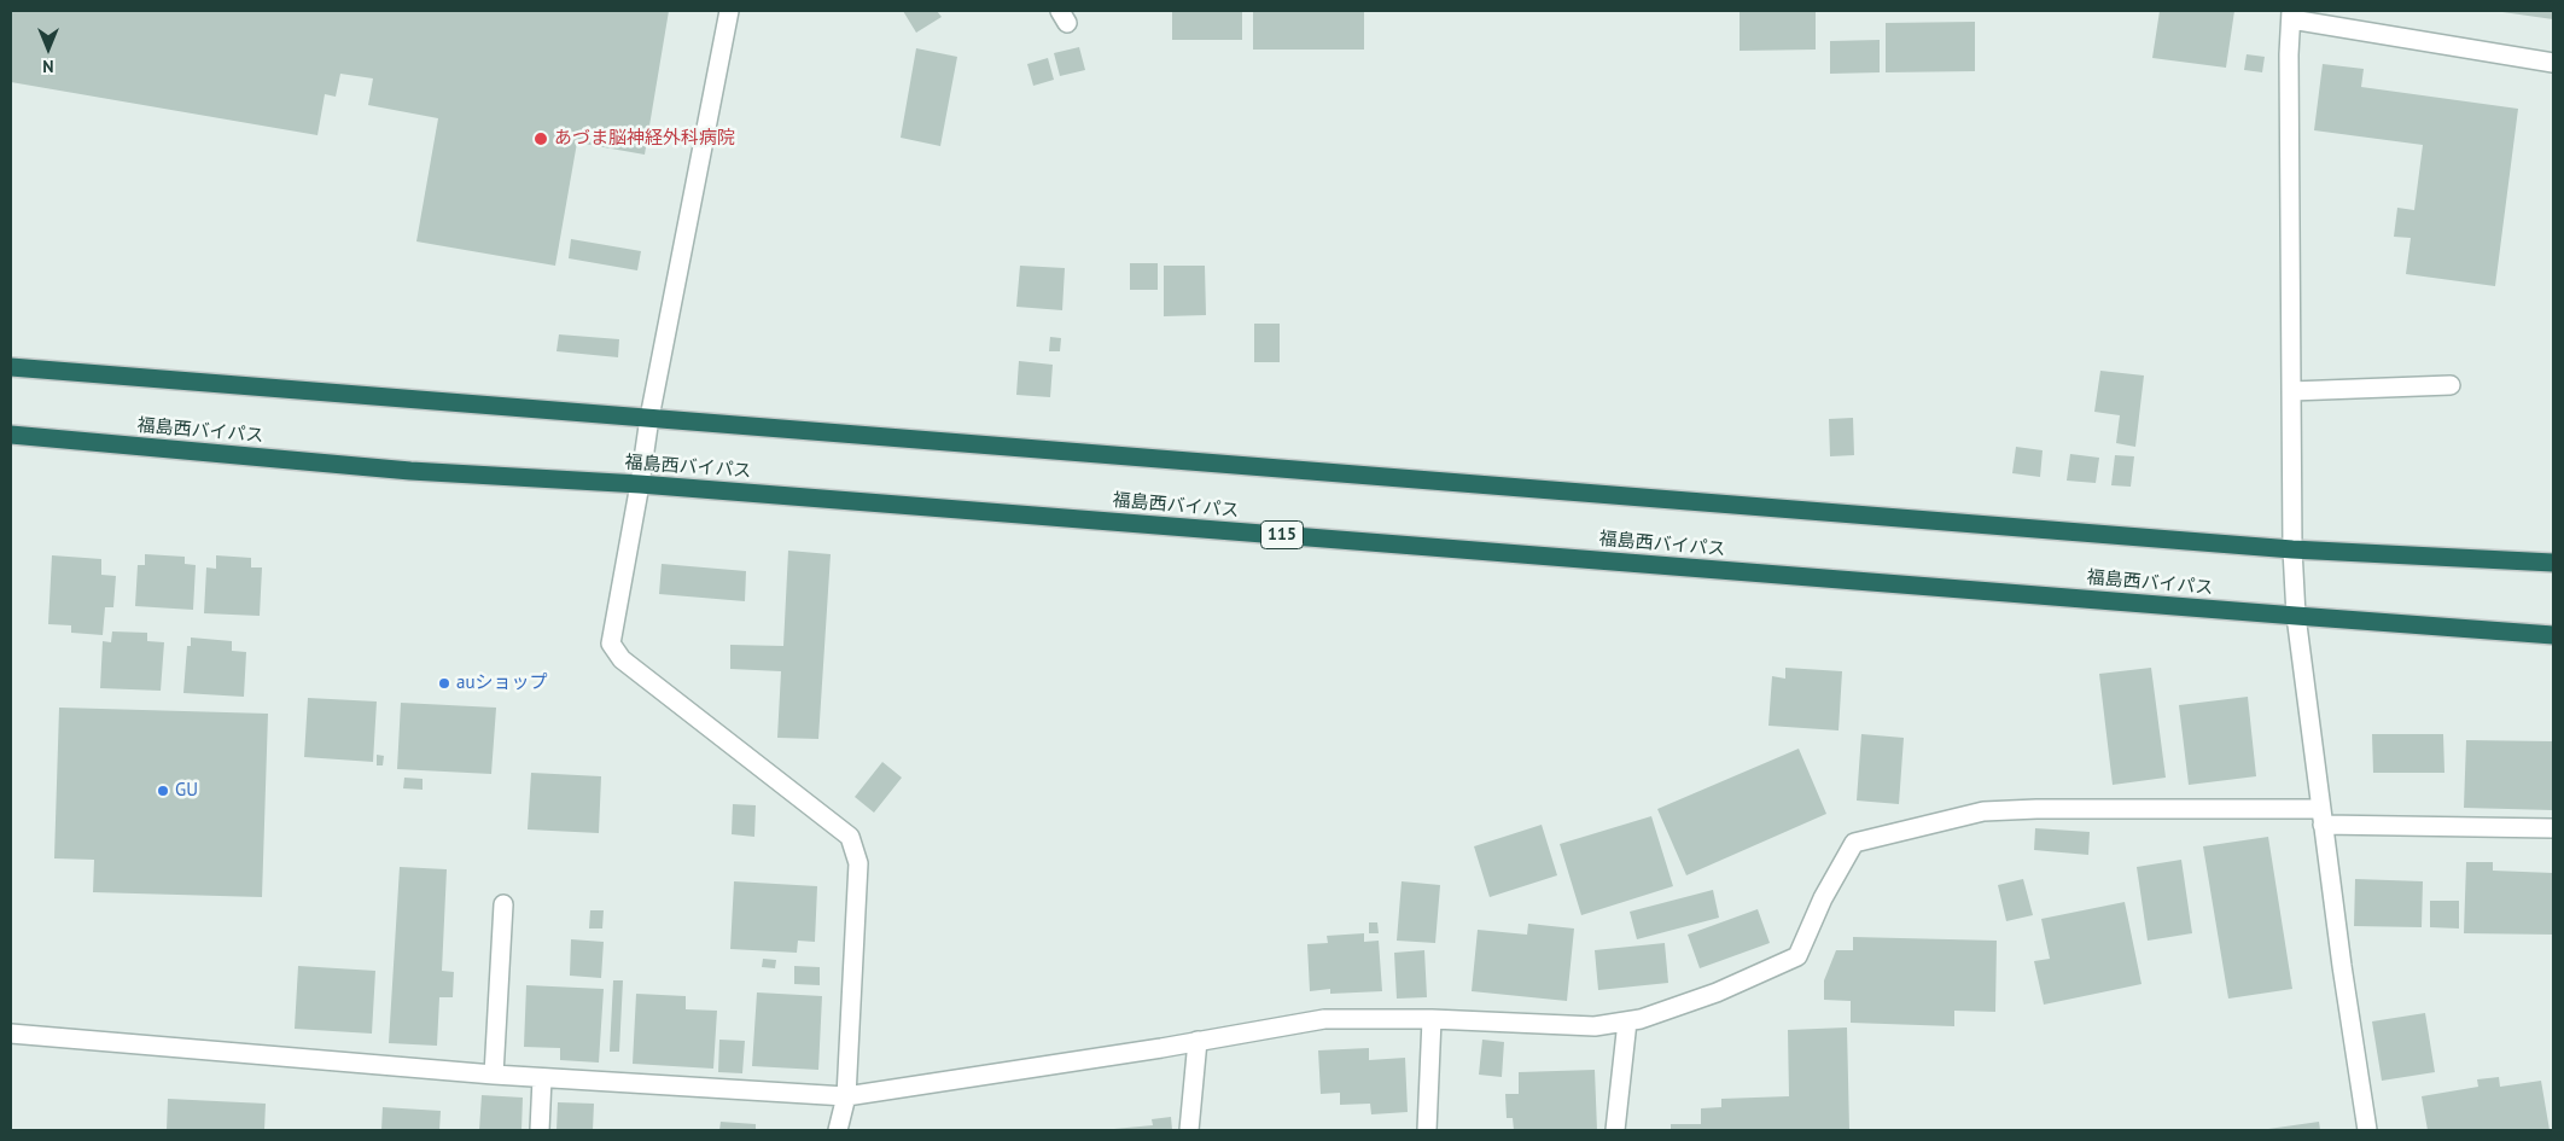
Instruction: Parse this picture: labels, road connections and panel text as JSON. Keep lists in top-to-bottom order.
{
  "streets": {
    "highway": ["福島西バイパス", "115"]
  },
  "places": ["あづま脳神経外科病院", "auショップ", "GU"],
  "north": "bottom"
}
